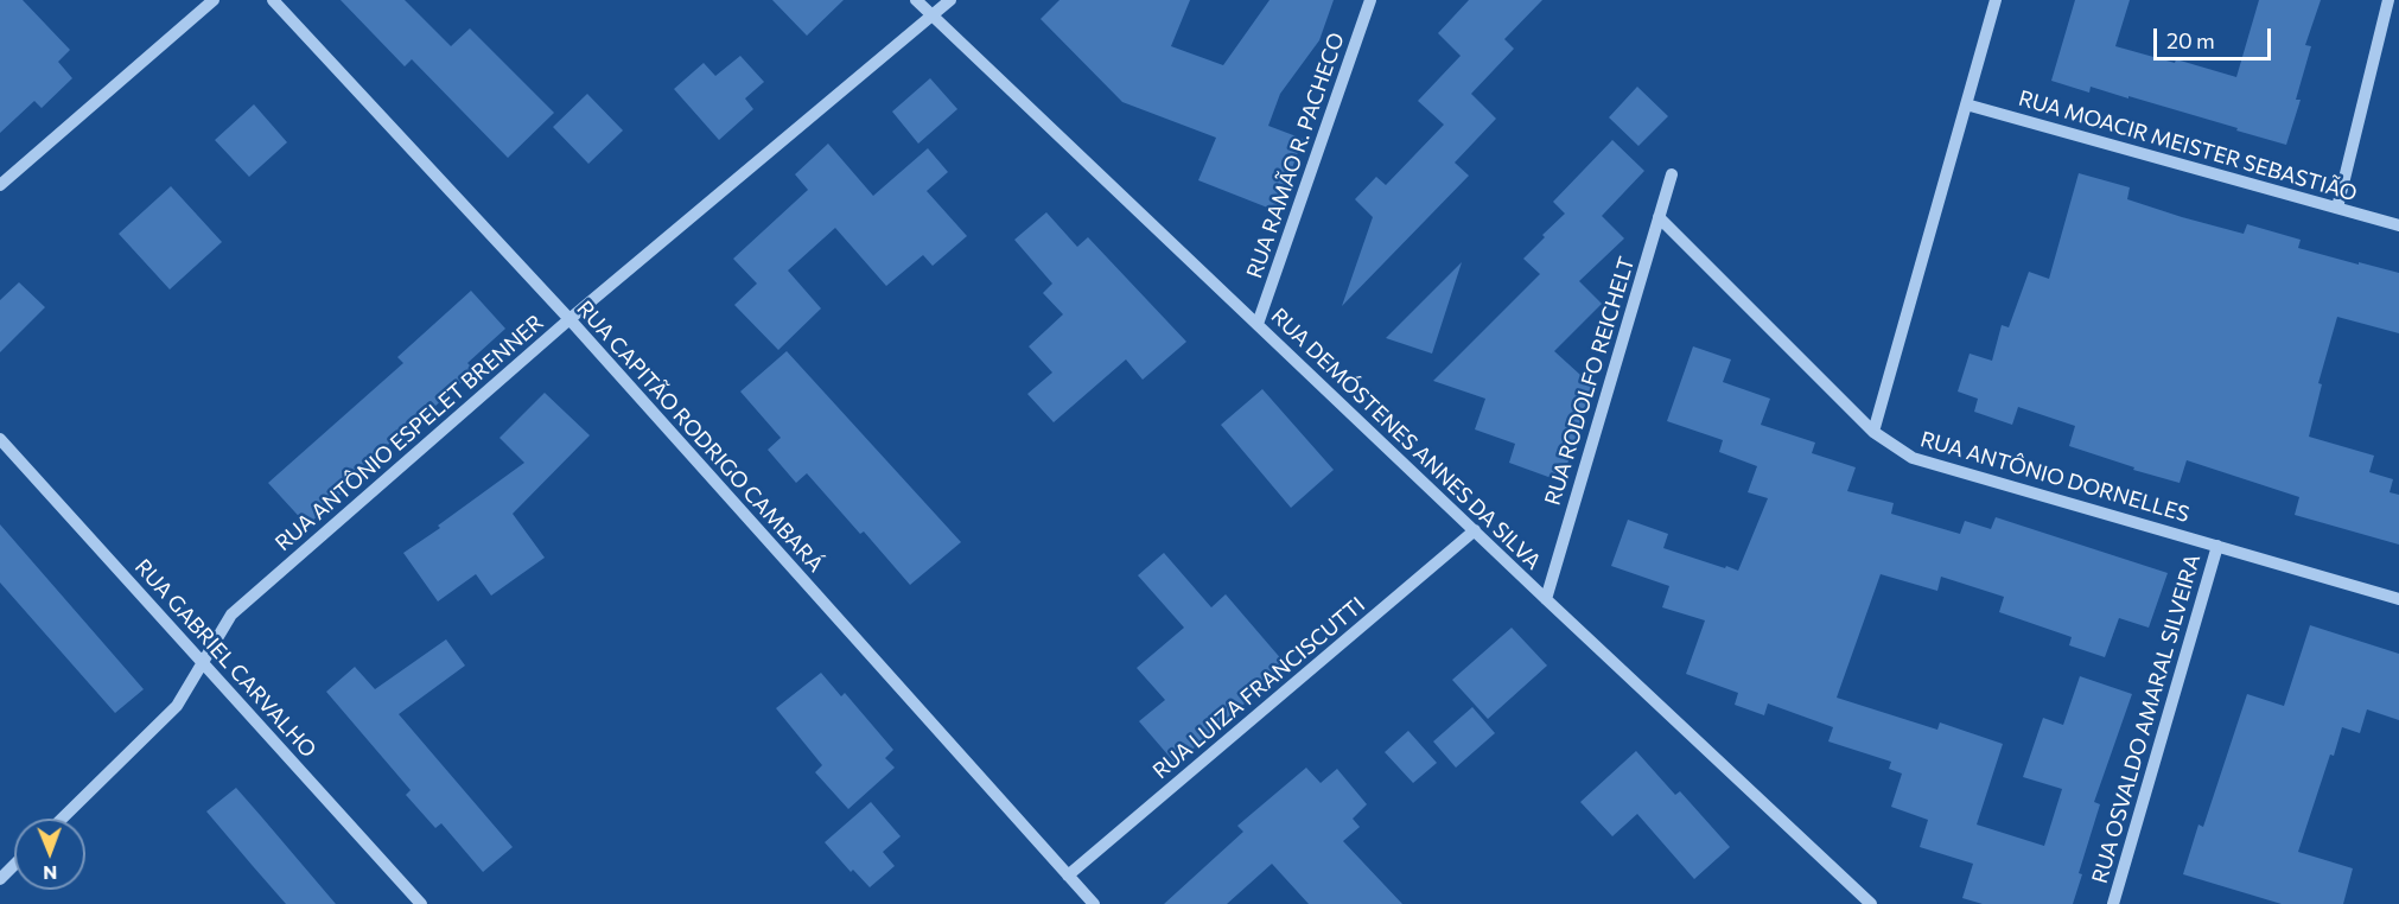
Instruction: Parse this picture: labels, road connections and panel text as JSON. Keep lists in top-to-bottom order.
{
  "streets": {
    "street": [
      "RUA MOACIR MEISTER SEBASTIÃO",
      "RUA RAMÃO R. PACHECO",
      "RUA RODOLFO REICHELT",
      "RUA ANTÔNIO ESPELET BRENNER",
      "RUA CAPITÃO RODRIGO CAMBARÁ",
      "RUA DEMÓSTENES ANNES DA SILVA",
      "RUA ANTÔNIO DORNELLES",
      "RUA GABRIEL CARVALHO",
      "RUA LUIZA FRANCISCUTTI",
      "RUA OSVALDO AMARAL SILVEIRA"
    ]
  },
  "crossings": [
    ["RUA RAMÃO R. PACHECO", "RUA DEMÓSTENES ANNES DA SILVA"],
    ["RUA RODOLFO REICHELT", "RUA DEMÓSTENES ANNES DA SILVA"],
    ["RUA RODOLFO REICHELT", "RUA ANTÔNIO DORNELLES"],
    ["RUA ANTÔNIO ESPELET BRENNER", "RUA CAPITÃO RODRIGO CAMBARÁ"],
    ["RUA ANTÔNIO ESPELET BRENNER", "RUA DEMÓSTENES ANNES DA SILVA"],
    ["RUA ANTÔNIO ESPELET BRENNER", "RUA GABRIEL CARVALHO"],
    ["RUA CAPITÃO RODRIGO CAMBARÁ", "RUA LUIZA FRANCISCUTTI"],
    ["RUA DEMÓSTENES ANNES DA SILVA", "RUA LUIZA FRANCISCUTTI"],
    ["RUA ANTÔNIO DORNELLES", "RUA OSVALDO AMARAL SILVEIRA"]
  ],
  "scale_bar": "20 m",
  "north": "bottom"
}
